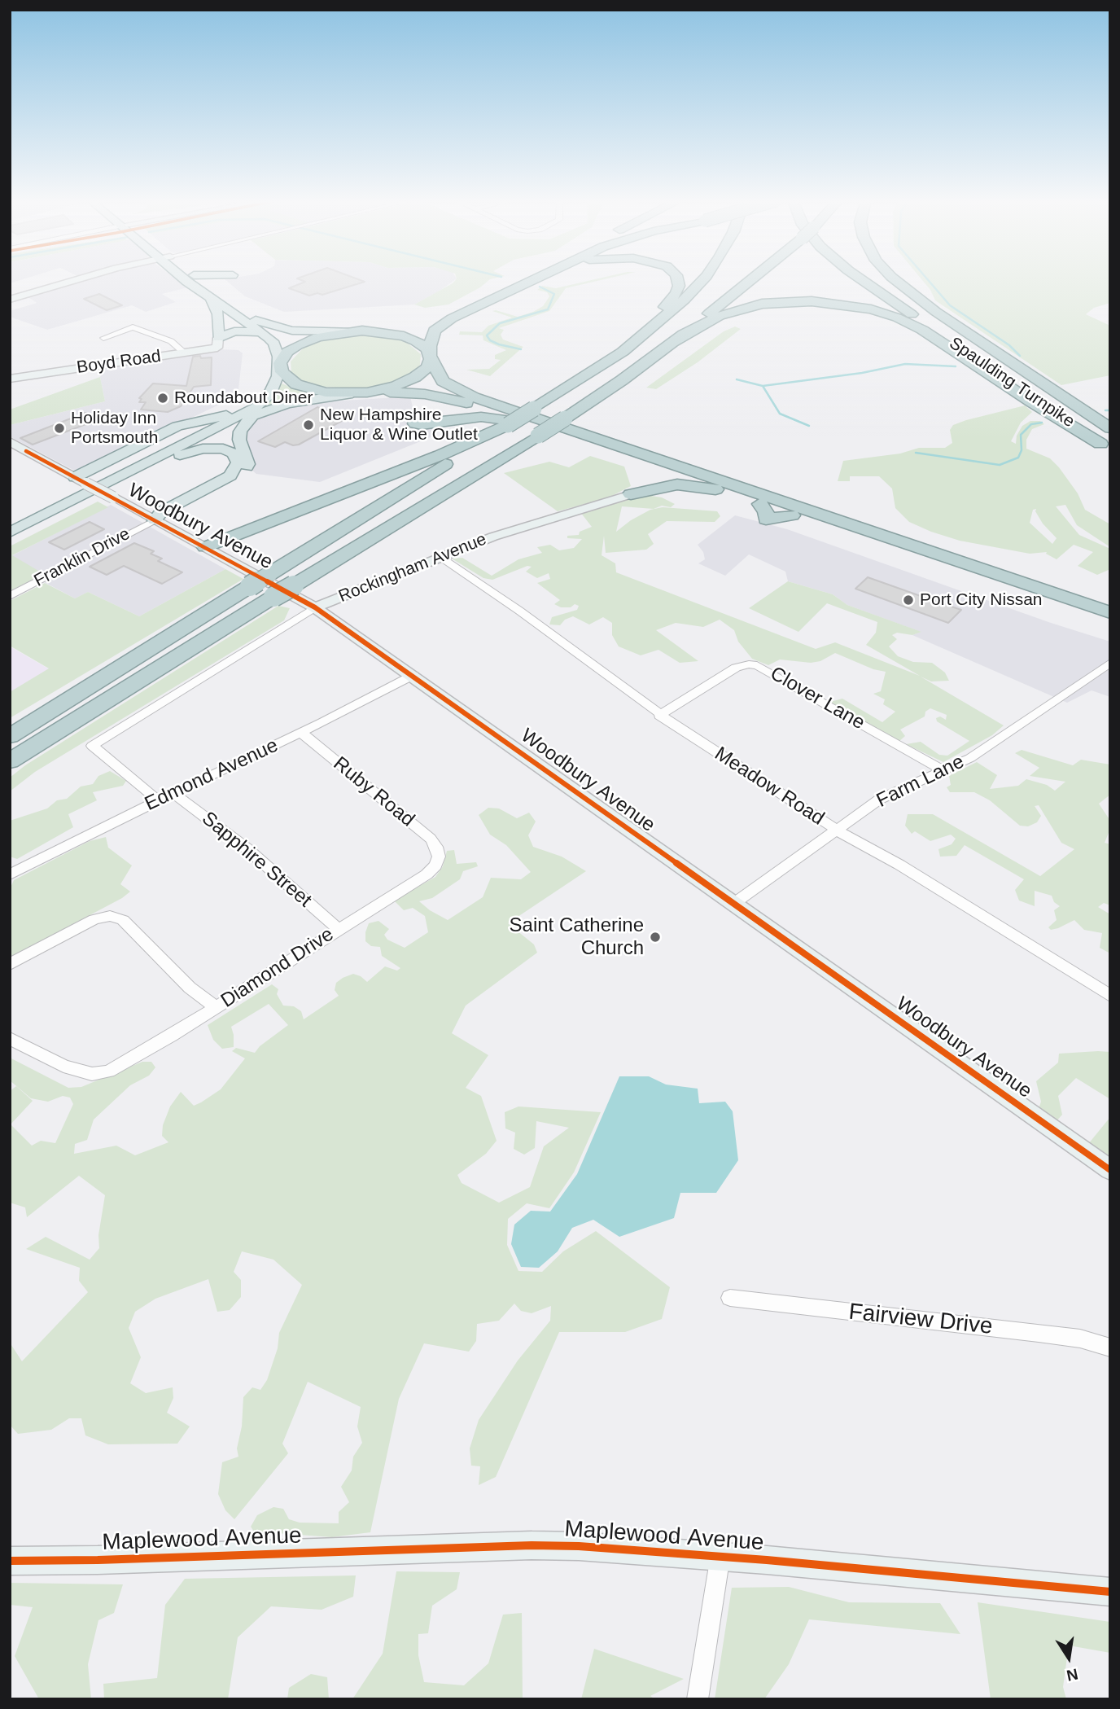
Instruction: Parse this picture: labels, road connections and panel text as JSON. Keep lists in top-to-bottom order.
{
  "streets": {
    "highway": ["Spaulding Turnpike"],
    "street": [
      "Boyd Road",
      "Woodbury Avenue",
      "Franklin Drive",
      "Rockingham Avenue",
      "Clover Lane",
      "Edmond Avenue",
      "Farm Lane",
      "Meadow Road",
      "Ruby Road",
      "Sapphire Street",
      "Diamond Drive",
      "Fairview Drive",
      "Maplewood Avenue"
    ]
  },
  "crossings": [
    ["Woodbury Avenue", "Franklin Drive"],
    ["Woodbury Avenue", "Rockingham Avenue"],
    ["Woodbury Avenue", "Edmond Avenue"],
    ["Woodbury Avenue", "Farm Lane"],
    ["Rockingham Avenue", "Edmond Avenue"],
    ["Rockingham Avenue", "Meadow Road"],
    ["Clover Lane", "Farm Lane"],
    ["Clover Lane", "Meadow Road"],
    ["Edmond Avenue", "Ruby Road"],
    ["Edmond Avenue", "Sapphire Street"],
    ["Farm Lane", "Meadow Road"],
    ["Ruby Road", "Diamond Drive"],
    ["Sapphire Street", "Diamond Drive"]
  ],
  "places": [
    "Roundabout Diner",
    "New Hampshire Liquor & Wine Outlet",
    "Holiday Inn Portsmouth",
    "Port City Nissan",
    "Saint Catherine Church"
  ],
  "north": "bottom"
}
